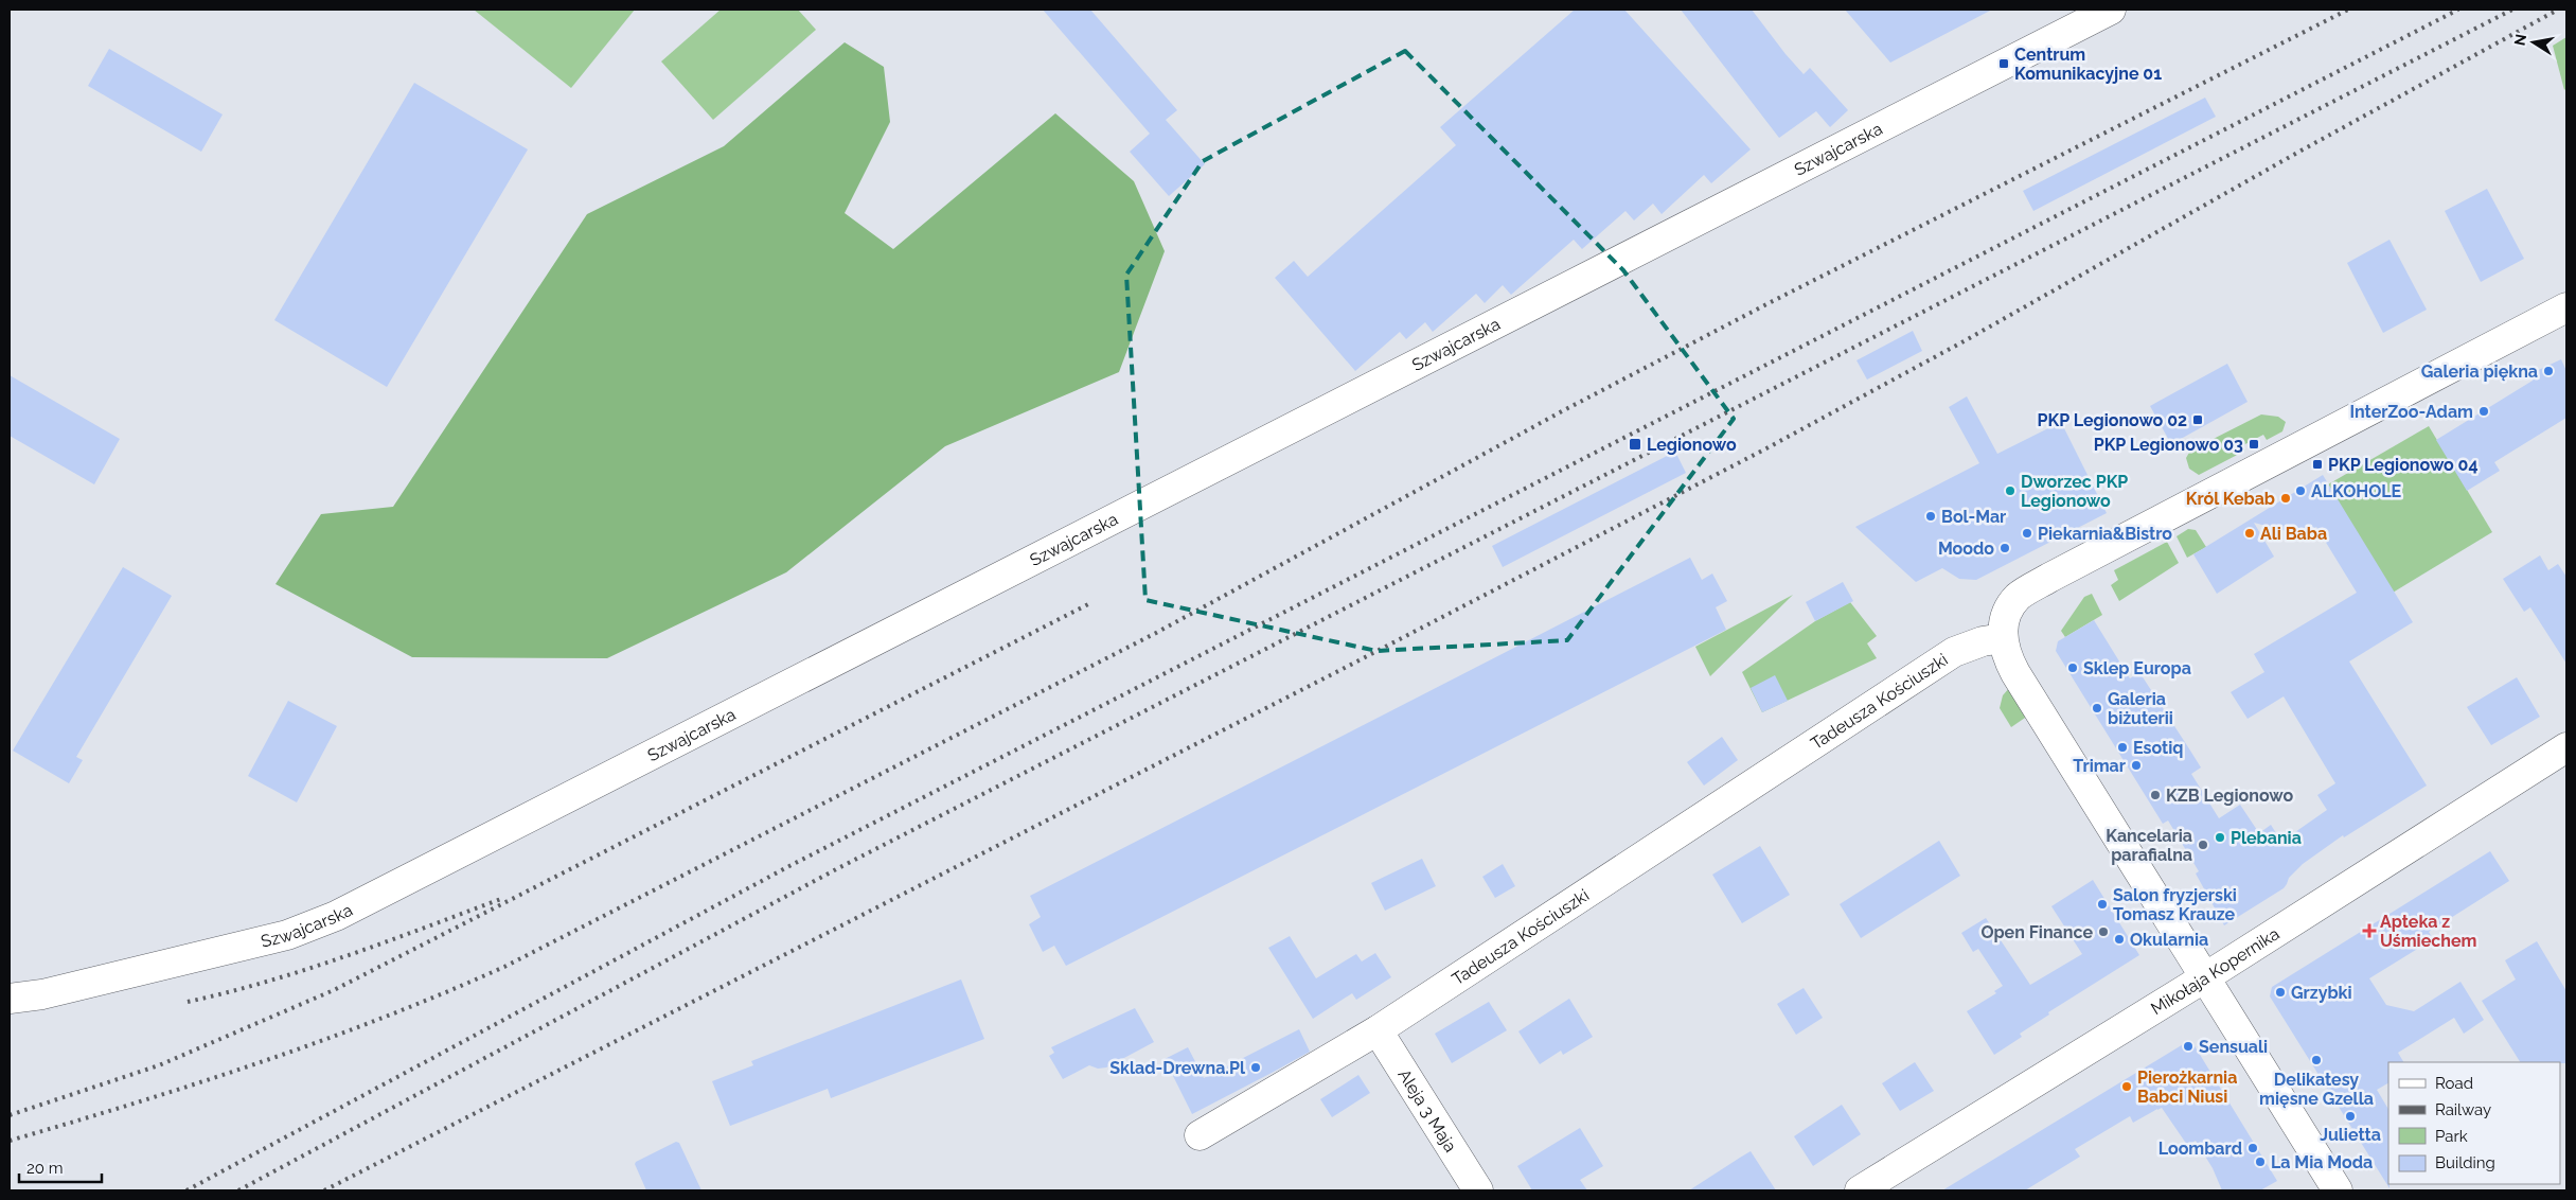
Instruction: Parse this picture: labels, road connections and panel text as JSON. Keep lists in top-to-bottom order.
{
  "streets": {
    "street": [
      "Szwajcarska",
      "Tadeusza Kościuszki",
      "Mikołaja Kopernika",
      "Aleja 3 Maja"
    ]
  },
  "crossings": [
    ["Tadeusza Kościuszki", "Aleja 3 Maja"]
  ],
  "places": {
    "transit": [
      "Centrum Komunikacyjne 01",
      "PKP Legionowo 02",
      "Legionowo",
      "PKP Legionowo 03",
      "PKP Legionowo 04"
    ],
    "other": [
      "Galeria piękna",
      "InterZoo-Adam",
      "Dworzec PKP Legionowo",
      "ALKOHOLE",
      "Król Kebab",
      "Bol-Mar",
      "Piekarnia&Bistro",
      "Ali Baba",
      "Moodo",
      "Sklep Europa",
      "Galeria biżuterii",
      "Esotiq",
      "Trimar",
      "KZB Legionowo",
      "Plebania",
      "Kancelaria parafialna",
      "Salon fryzjerski Tomasz Krauze",
      "Open Finance",
      "Okularnia",
      "Grzybki",
      "Sensuali",
      "Delikatesy mięsne Gzella",
      "Sklad-Drewna.Pl",
      "Pierożkarnia Babci Niusi",
      "Julietta",
      "Loombard",
      "La Mia Moda"
    ],
    "health": ["Apteka z Uśmiechem"]
  },
  "legend": [
    "Road",
    "Railway",
    "Park",
    "Building"
  ],
  "scale_bar": "20 m",
  "north": "left"
}
